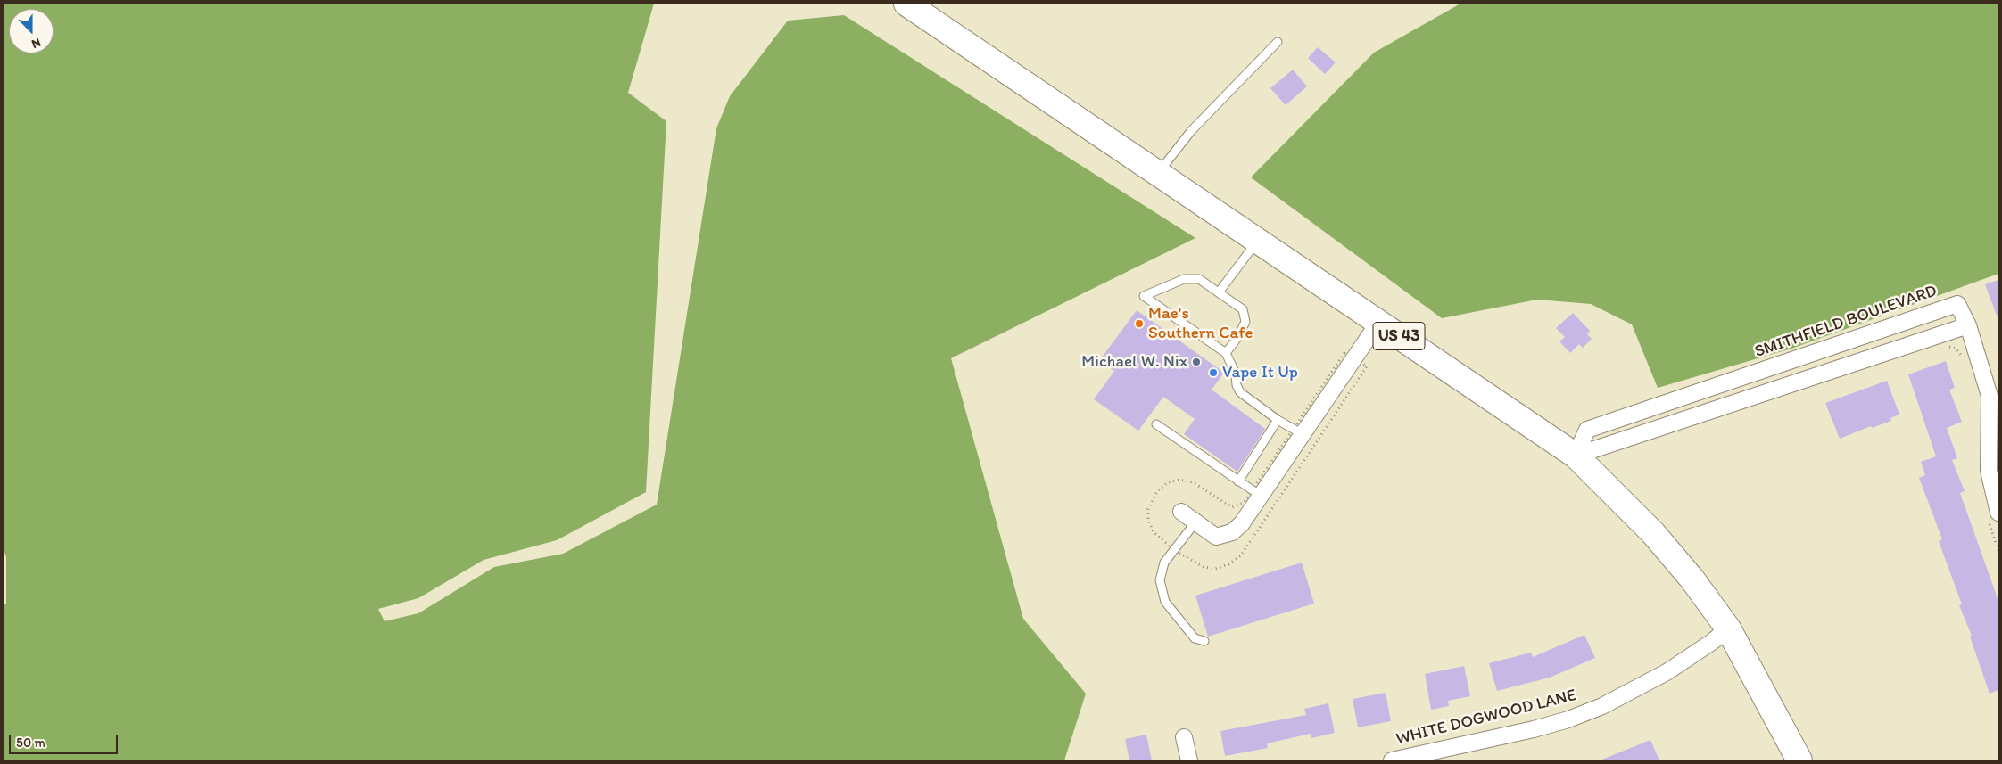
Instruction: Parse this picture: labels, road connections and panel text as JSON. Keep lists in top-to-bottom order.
{
  "streets": {
    "highway": ["US 43"],
    "street": ["SMITHFIELD BOULEVARD", "WHITE DOGWOOD LANE"]
  },
  "crossings": [
    ["SMITHFIELD BOULEVARD", "US 43"],
    ["US 43", "WHITE DOGWOOD LANE"]
  ],
  "places": ["Mae's Southern Cafe", "Michael W. Nix", "Vape It Up"],
  "scale_bar": "50 m",
  "north": "bottom"
}
